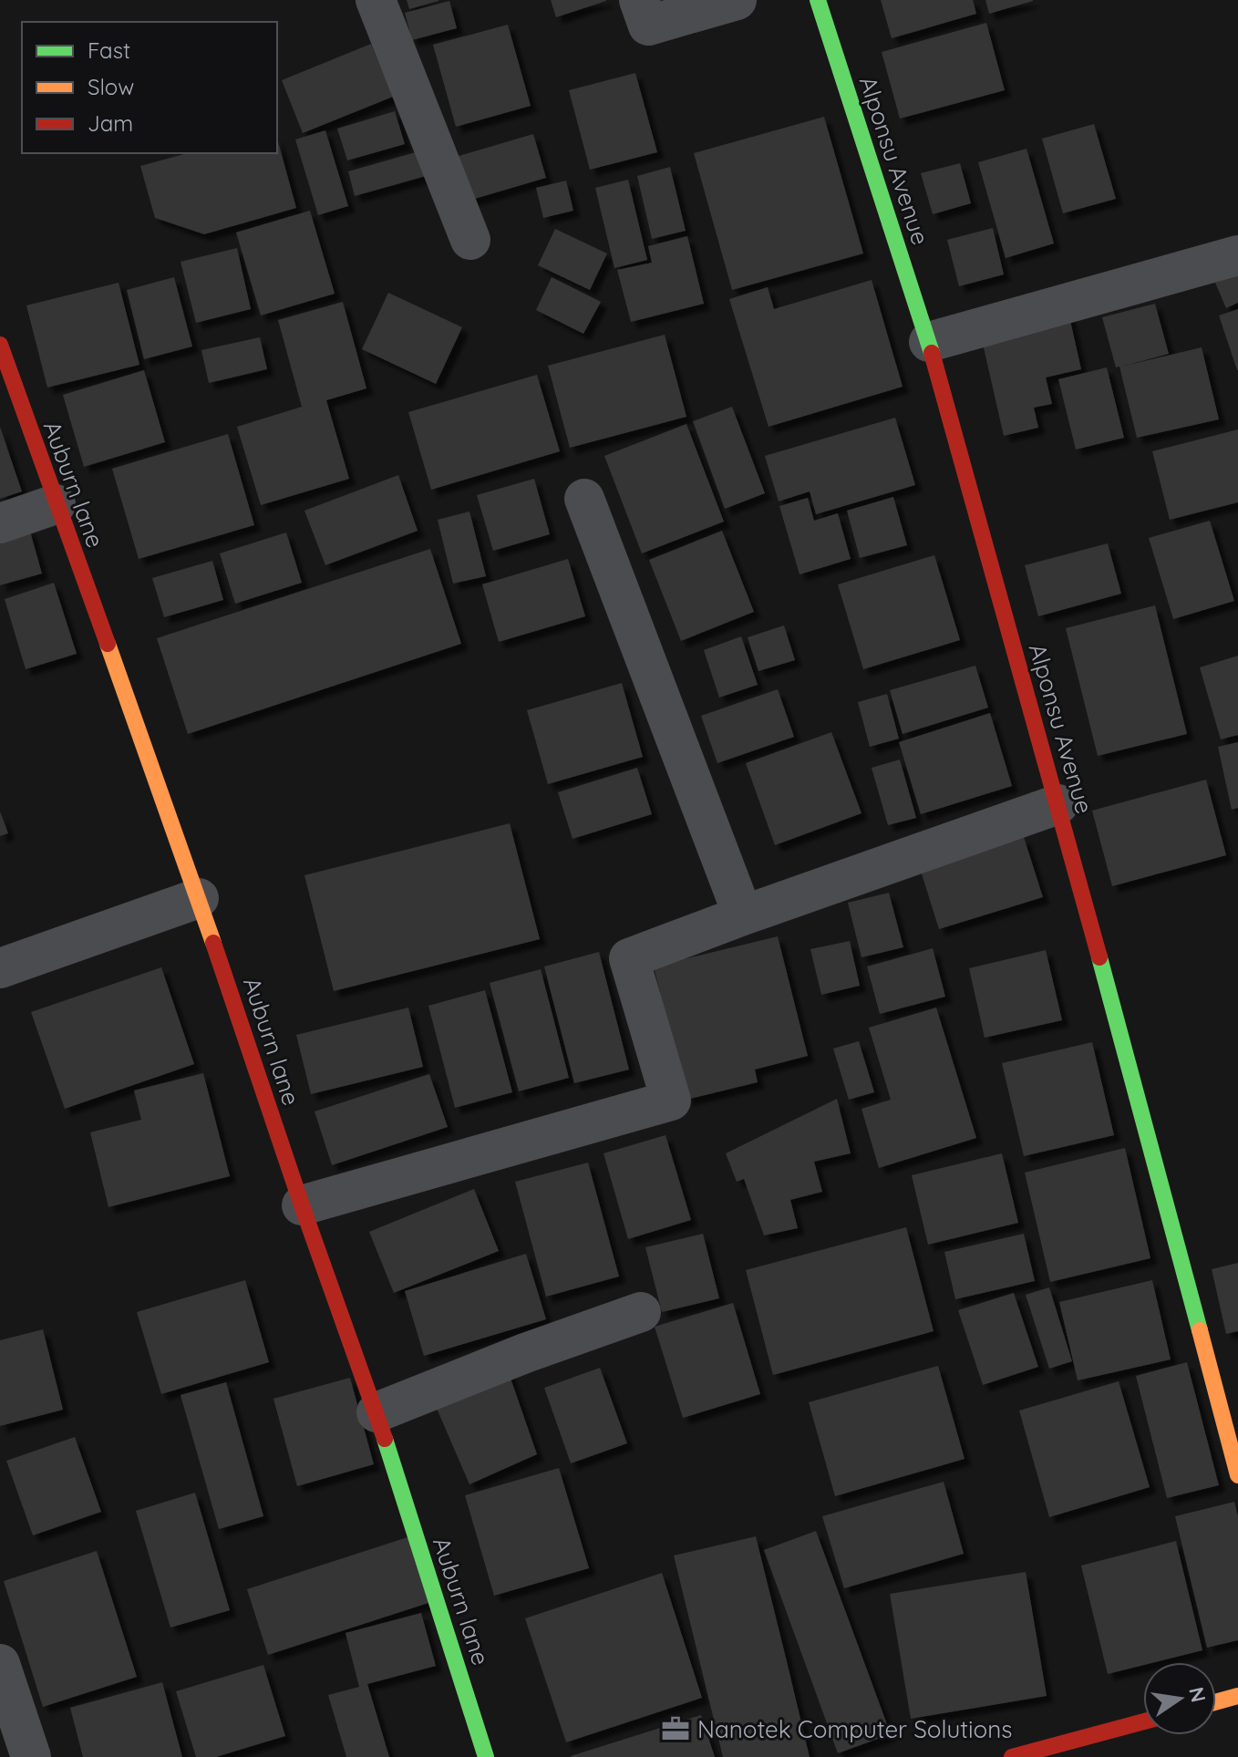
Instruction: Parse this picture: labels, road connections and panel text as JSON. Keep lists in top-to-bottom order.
{
  "streets": {
    "main road": ["Alponsu Avenue", "Auburn lane"]
  },
  "places": {
    "office": ["Nanotek Computer Solutions"]
  },
  "legend": ["Fast", "Slow", "Jam"],
  "north": "right"
}
